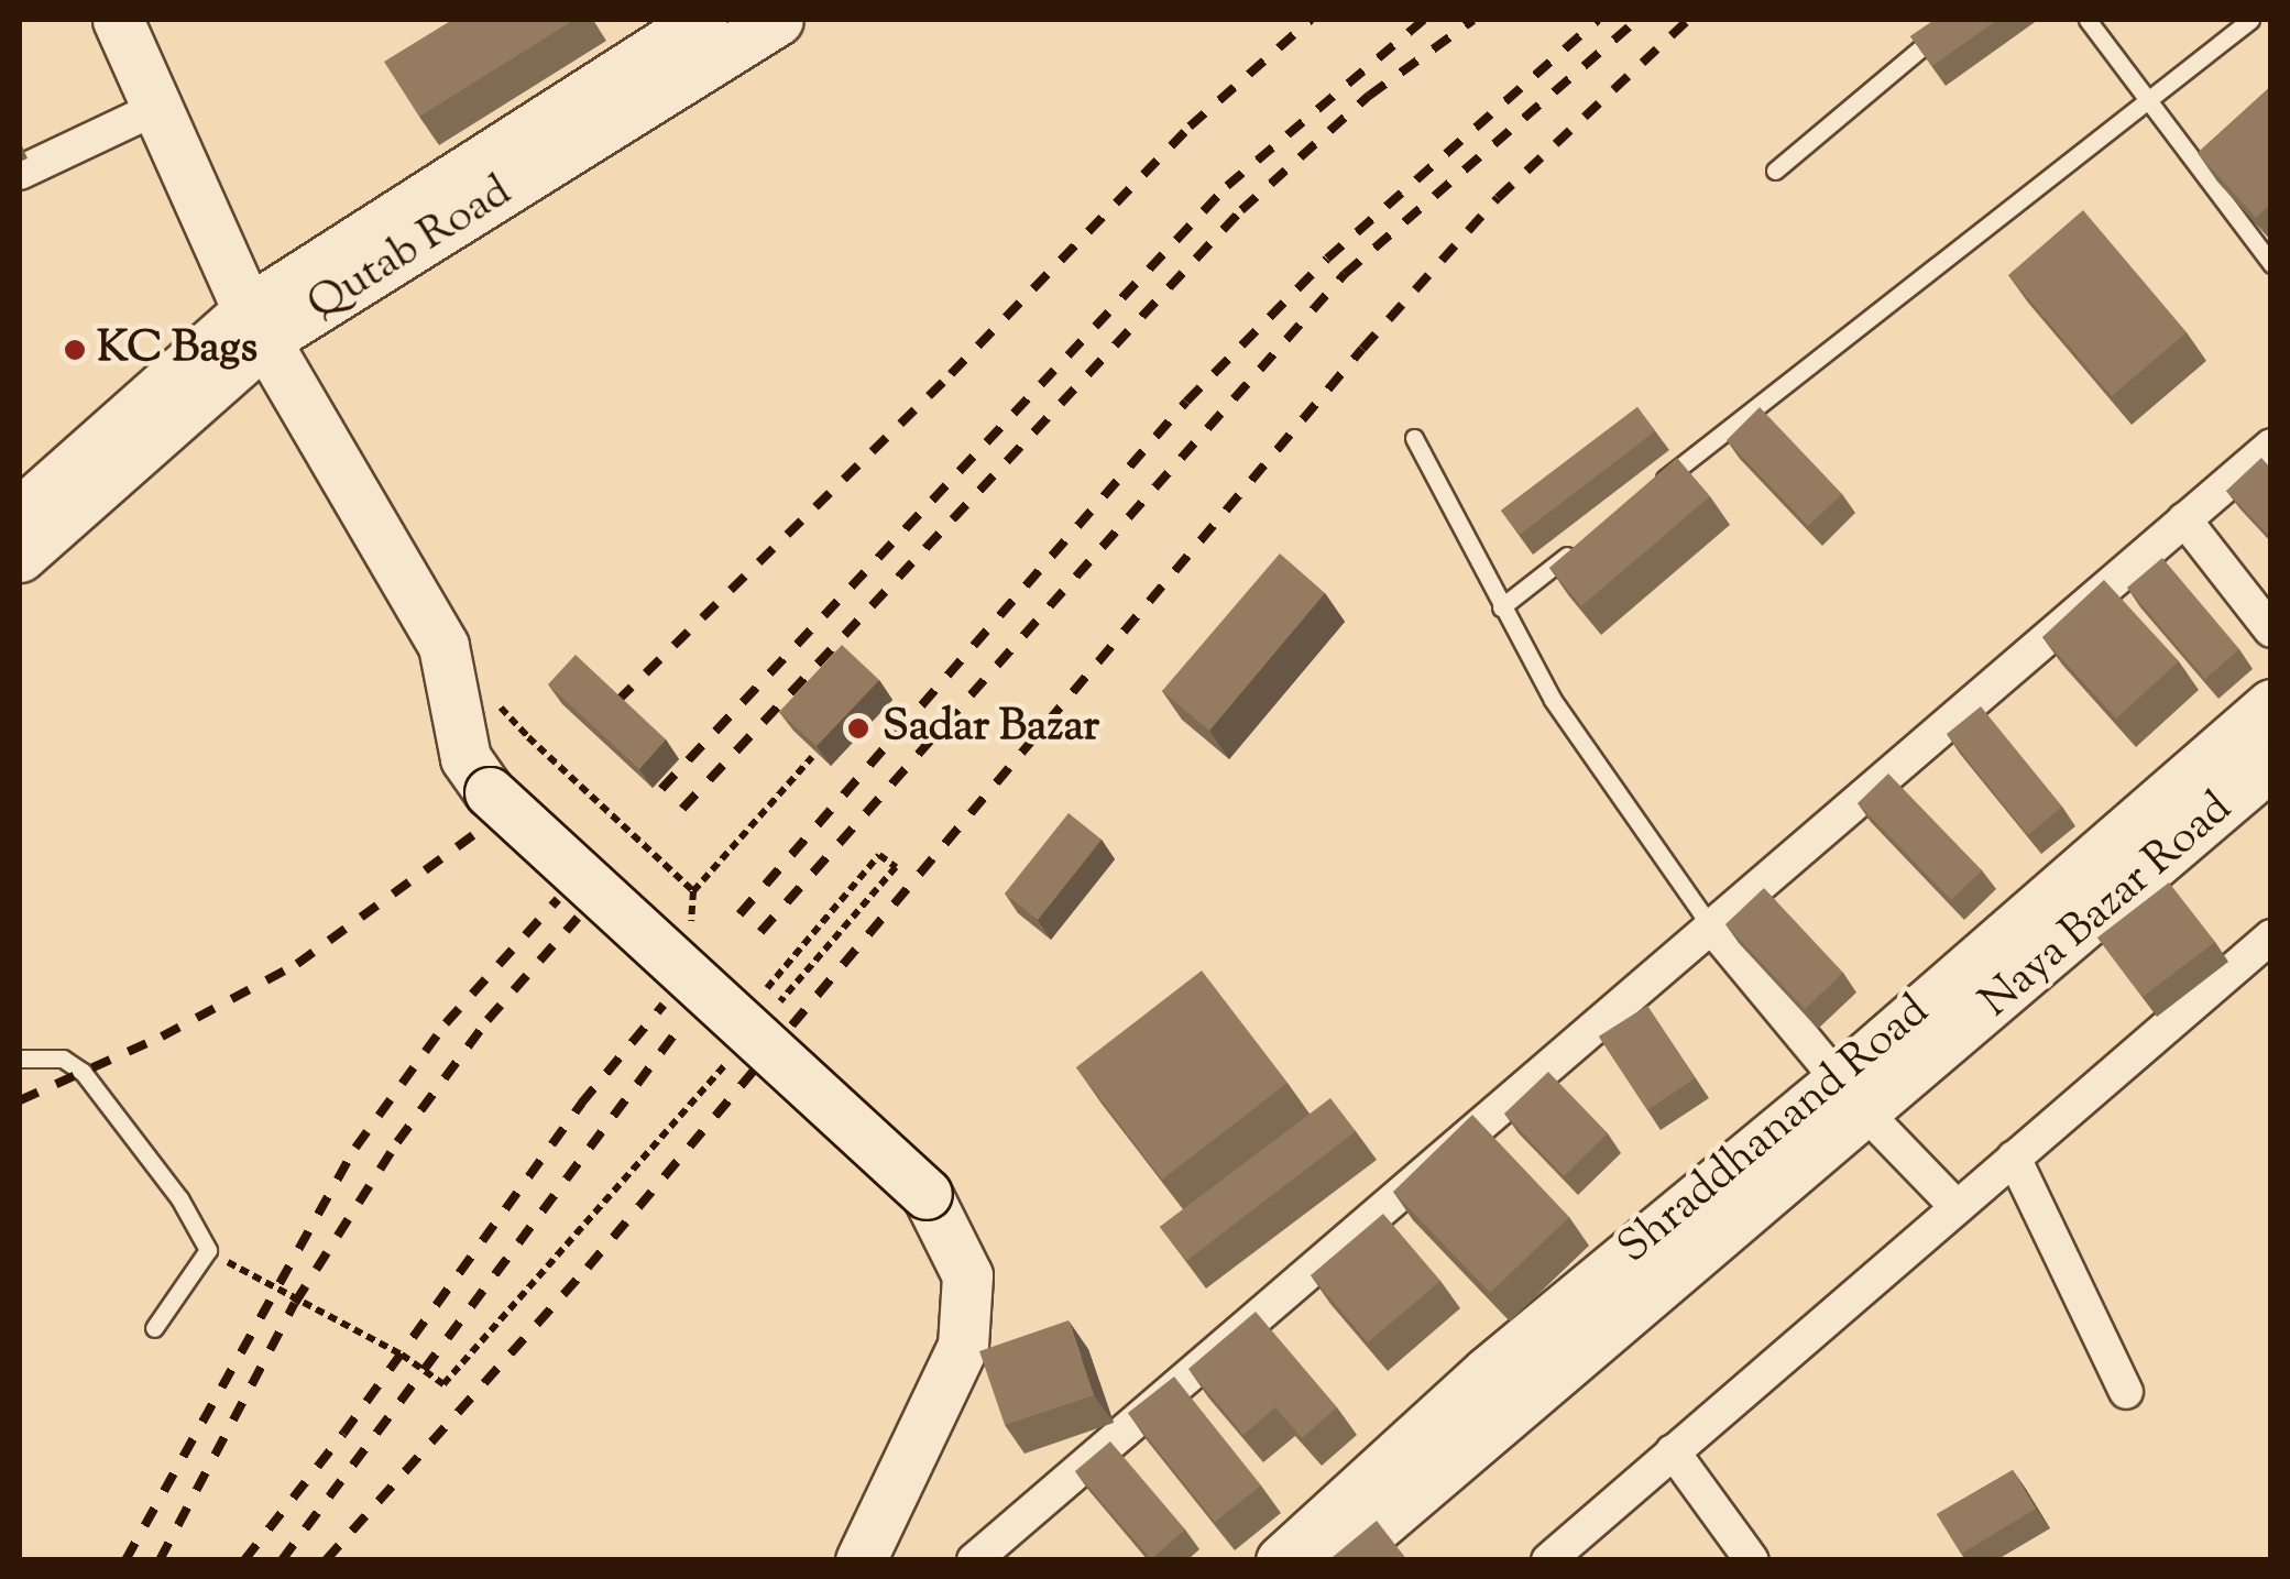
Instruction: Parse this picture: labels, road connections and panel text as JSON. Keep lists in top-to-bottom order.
{
  "streets": {
    "street": ["Qutab Road", "Naya Bazar Road", "Shraddhanand Road"]
  },
  "crossings": [
    ["Naya Bazar Road", "Shraddhanand Road"]
  ],
  "places": ["KC Bags", "Sadar Bazar"]
}
